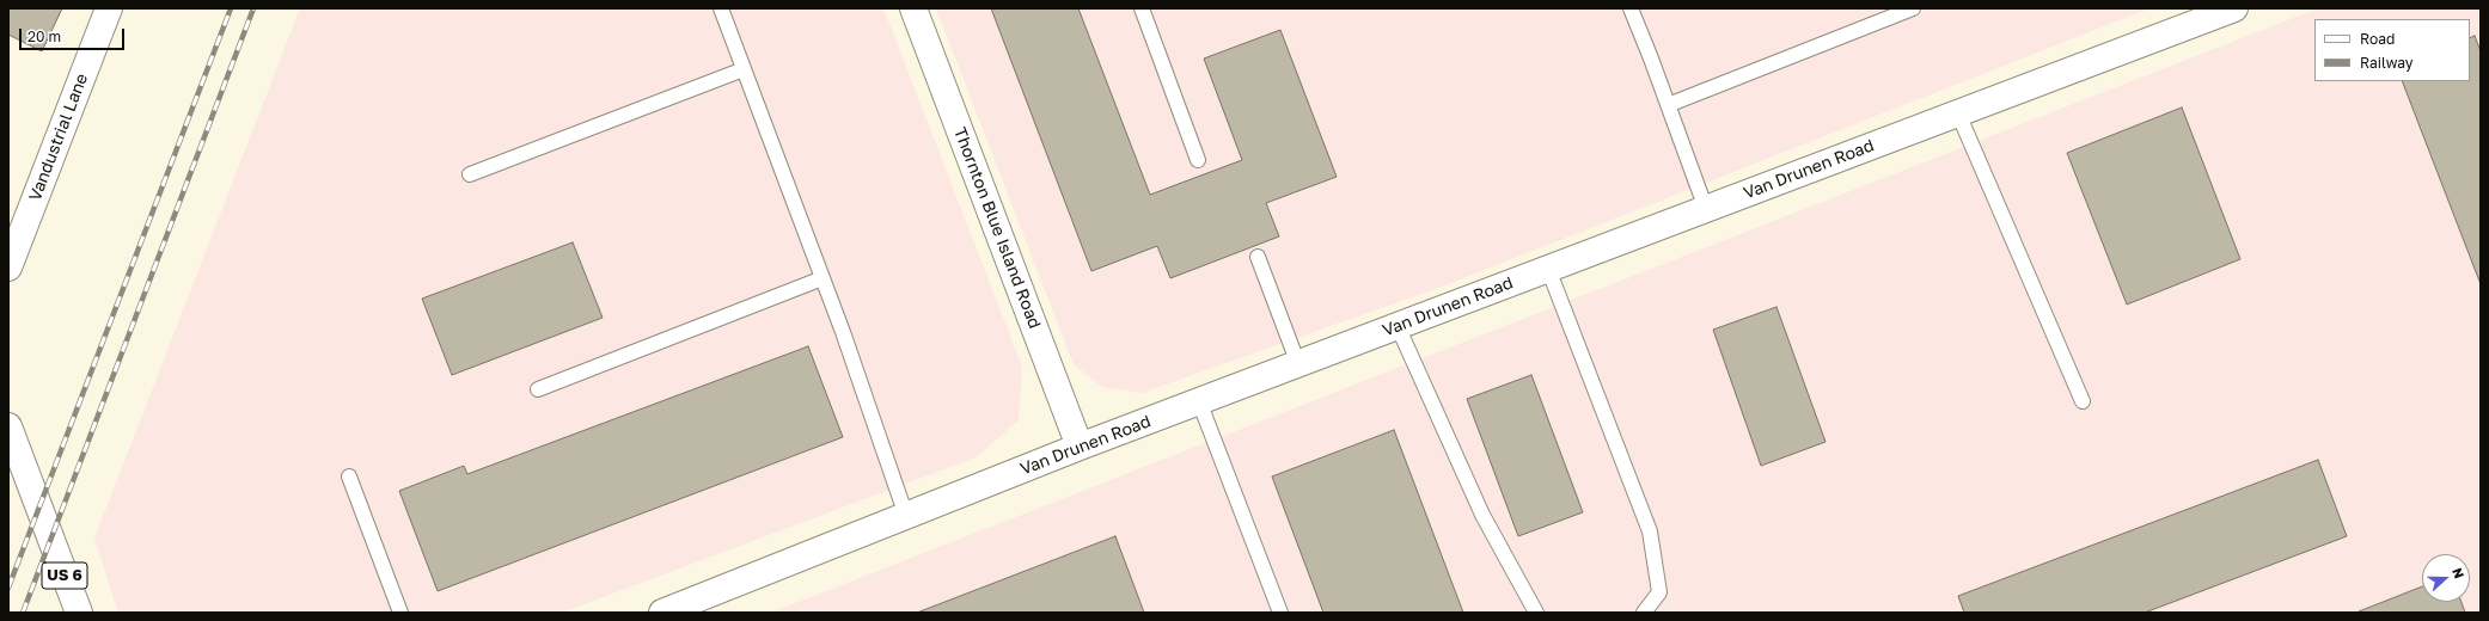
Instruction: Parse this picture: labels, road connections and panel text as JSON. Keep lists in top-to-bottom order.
{
  "streets": {
    "street": [
      "Vandustrial Lane",
      "Van Drunen Road",
      "Thornton Blue Island Road",
      "US 6"
    ]
  },
  "crossings": [
    ["Van Drunen Road", "Thornton Blue Island Road"]
  ],
  "legend": ["Road", "Railway"],
  "scale_bar": "20 m",
  "north": "right"
}
